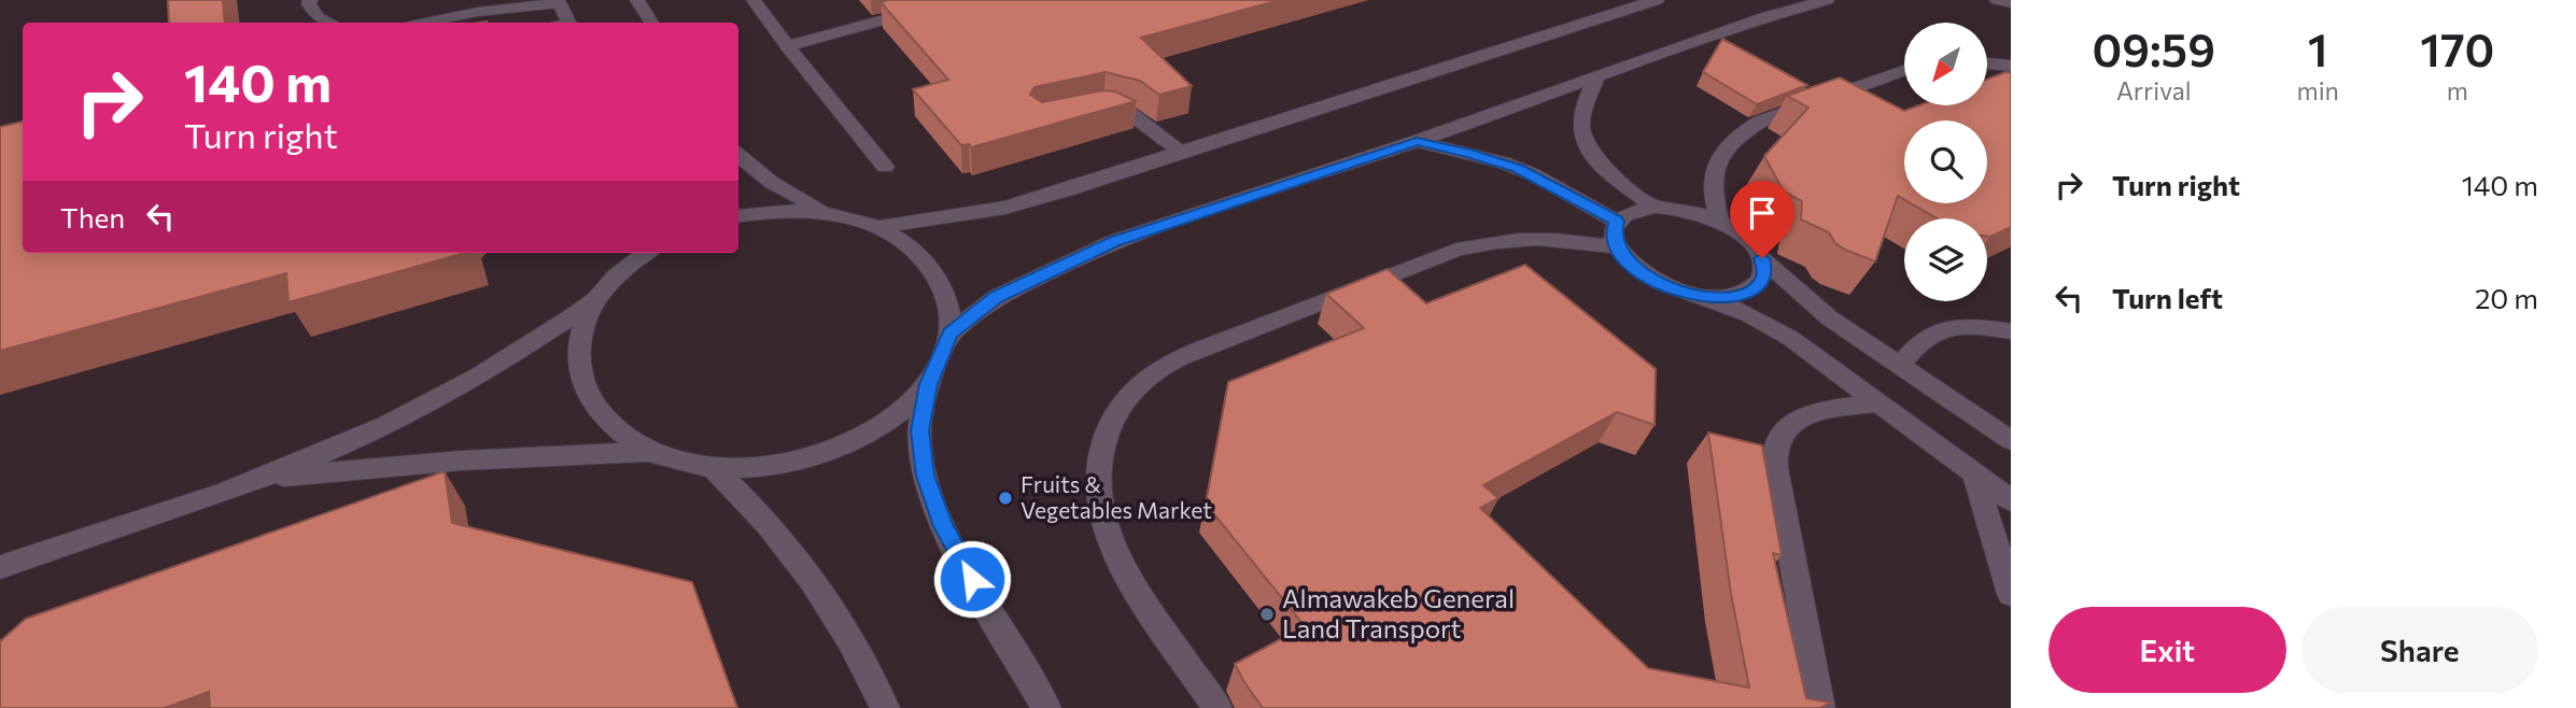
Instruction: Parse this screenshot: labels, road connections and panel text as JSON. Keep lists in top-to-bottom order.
{
  "places": ["Fruits & Vegetables Market", "Almawakeb General Land Transport"],
  "north": "bottom left",
  "page": {
    "eta": [
      "09:59",
      "Arrival",
      "1",
      "min",
      "170",
      "m"
    ],
    "turn": ["140 m", "Turn right"],
    "list": [
      {
        "name": "Turn right",
        "value": "140 m"
      },
      {
        "name": "Turn left",
        "value": "20 m"
      }
    ],
    "then": "Then",
    "buttons": ["Exit", "Share"]
  }
}
